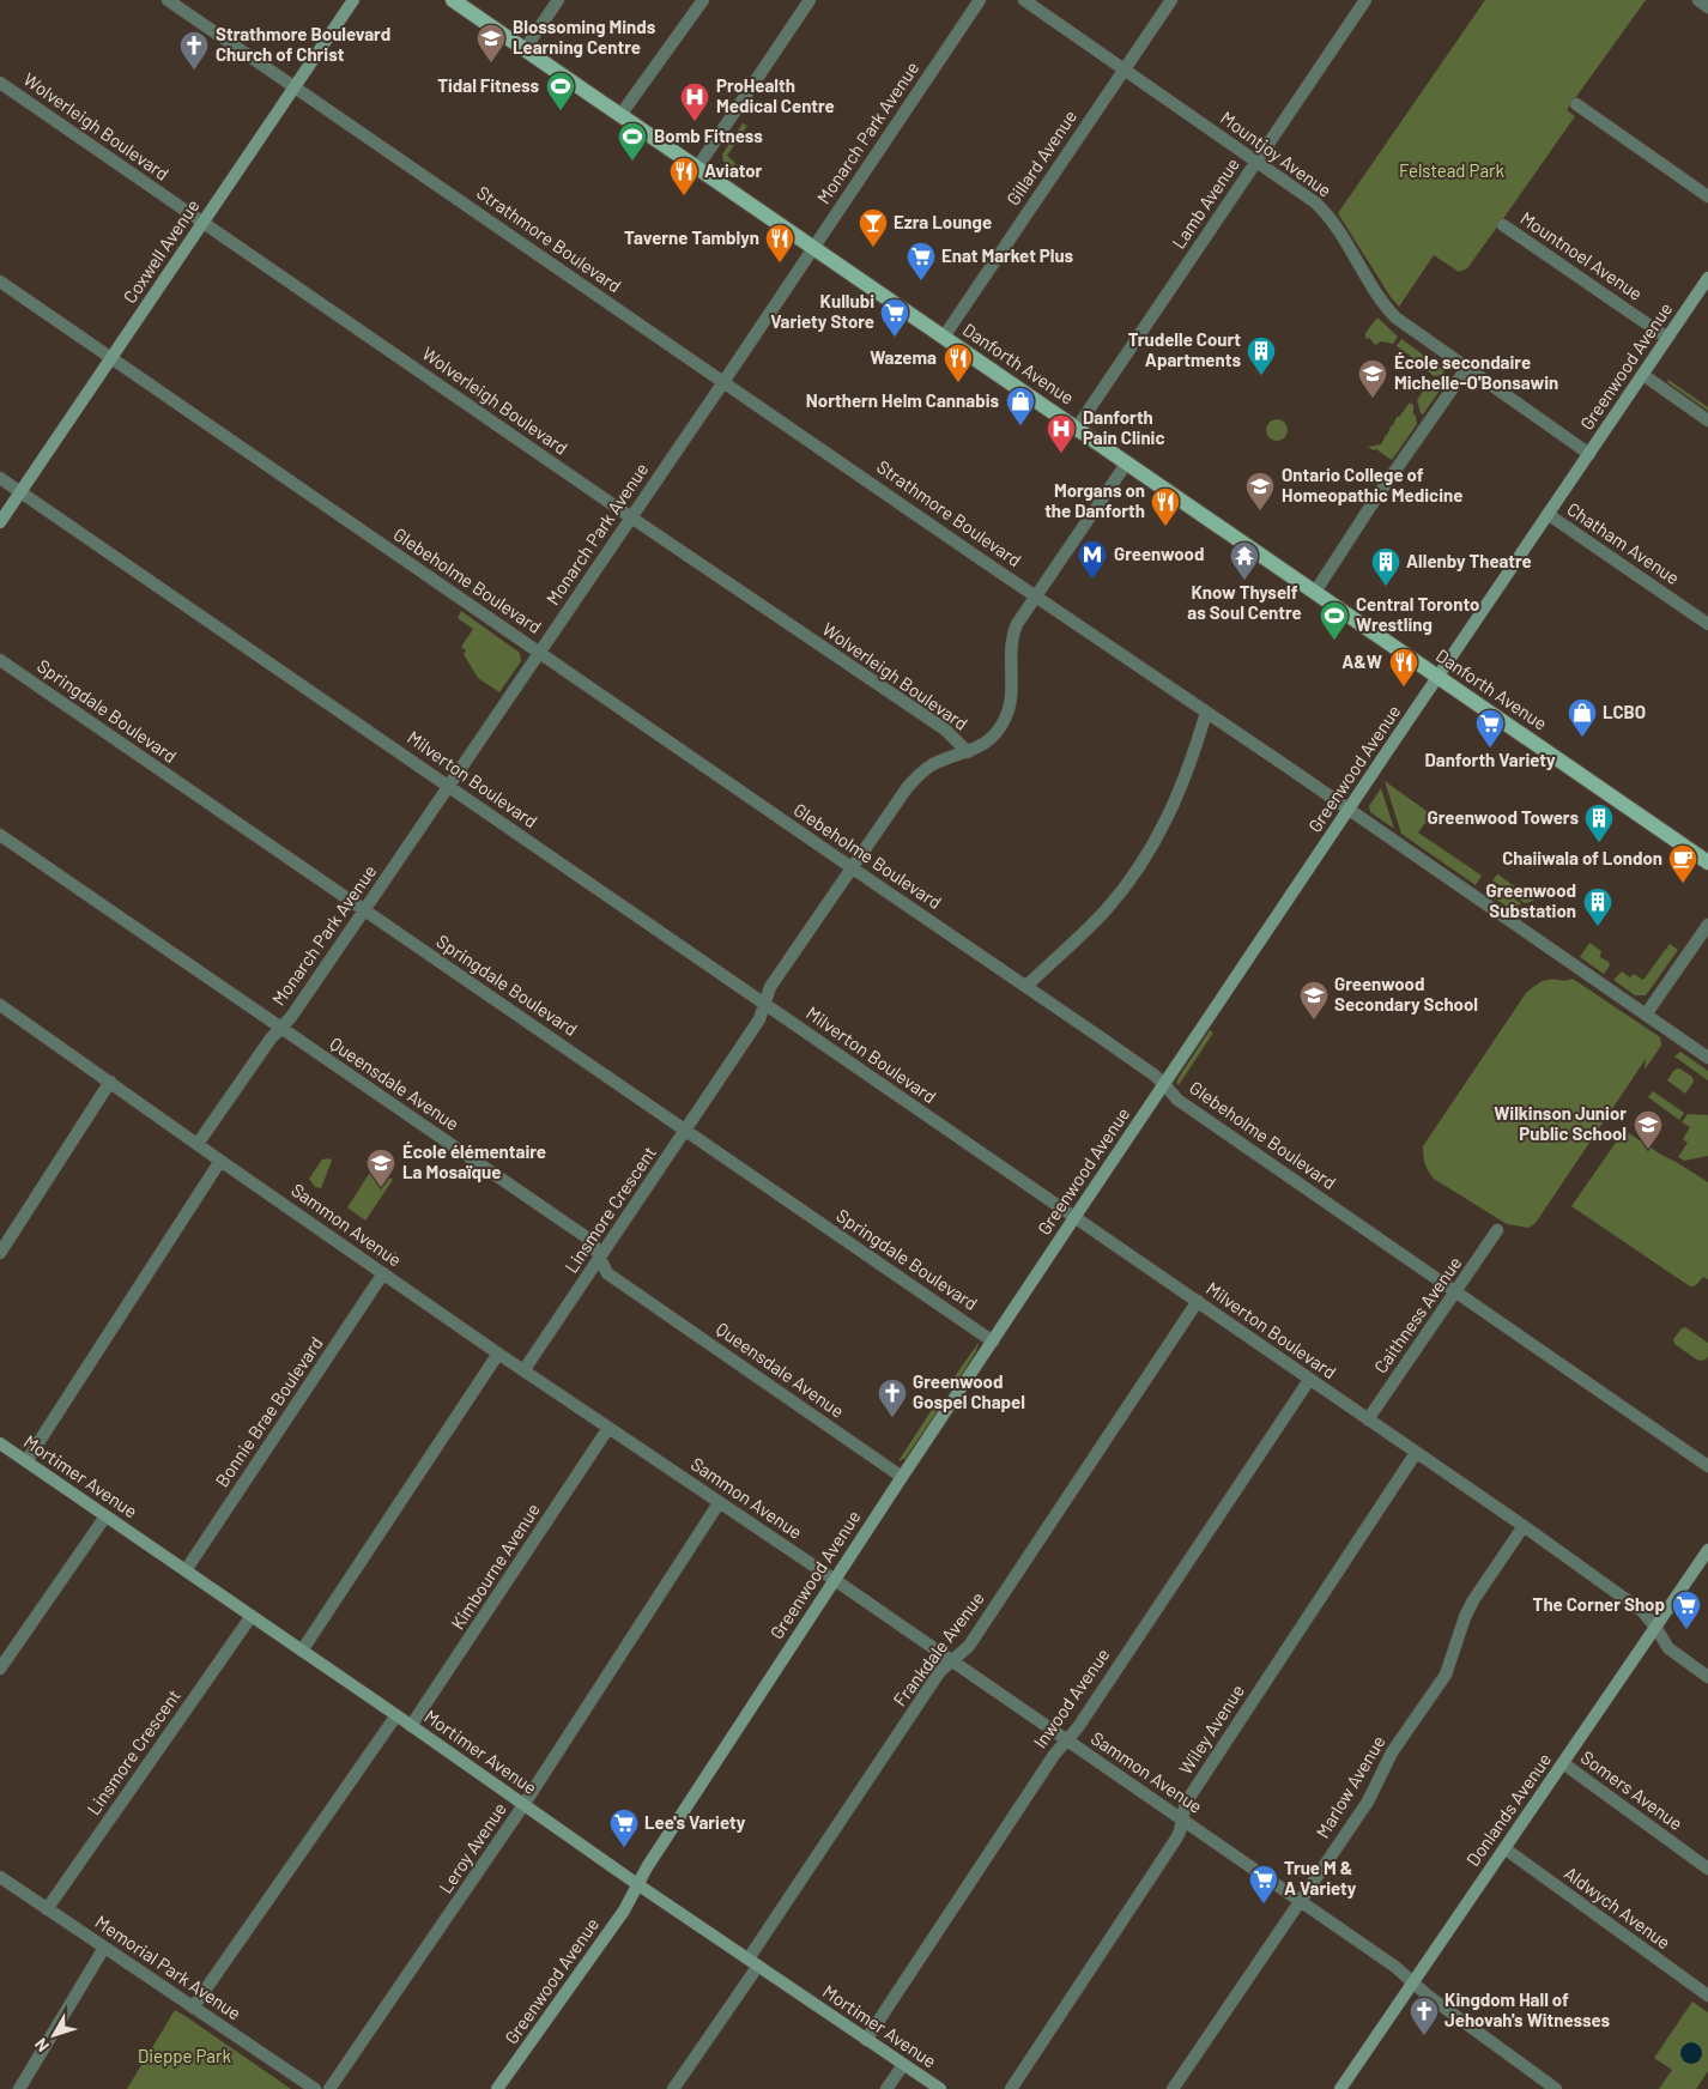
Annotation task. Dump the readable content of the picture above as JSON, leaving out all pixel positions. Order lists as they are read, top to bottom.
{
  "streets": {
    "main road": ["Danforth Avenue"],
    "street": [
      "Wolverleigh Boulevard",
      "Monarch Park Avenue",
      "Mountjoy Avenue",
      "Gillard Avenue",
      "Lamb Avenue",
      "Strathmore Boulevard",
      "Coxwell Avenue",
      "Mountnoel Avenue",
      "Greenwood Avenue",
      "Chatham Avenue",
      "Glebeholme Boulevard",
      "Springdale Boulevard",
      "Milverton Boulevard",
      "Queensdale Avenue",
      "Linsmore Crescent",
      "Sammon Avenue",
      "Caithness Avenue",
      "Bonnie Brae Boulevard",
      "Mortimer Avenue",
      "Kimbourne Avenue",
      "Frankdale Avenue",
      "Inwood Avenue",
      "Wiley Avenue",
      "Marlow Avenue",
      "Somers Avenue",
      "Donlands Avenue",
      "Leroy Avenue",
      "Aldwych Avenue",
      "Memorial Park Avenue"
    ]
  },
  "crossings": [
    ["Wolverleigh Boulevard", "Monarch Park Avenue"],
    ["Wolverleigh Boulevard", "Coxwell Avenue"],
    ["Wolverleigh Boulevard", "Linsmore Crescent"],
    ["Monarch Park Avenue", "Strathmore Boulevard"],
    ["Monarch Park Avenue", "Danforth Avenue"],
    ["Monarch Park Avenue", "Glebeholme Boulevard"],
    ["Monarch Park Avenue", "Springdale Boulevard"],
    ["Monarch Park Avenue", "Milverton Boulevard"],
    ["Monarch Park Avenue", "Queensdale Avenue"],
    ["Monarch Park Avenue", "Sammon Avenue"],
    ["Mountjoy Avenue", "Gillard Avenue"],
    ["Mountjoy Avenue", "Lamb Avenue"],
    ["Mountjoy Avenue", "Greenwood Avenue"],
    ["Gillard Avenue", "Danforth Avenue"],
    ["Lamb Avenue", "Danforth Avenue"],
    ["Strathmore Boulevard", "Coxwell Avenue"],
    ["Strathmore Boulevard", "Greenwood Avenue"],
    ["Strathmore Boulevard", "Linsmore Crescent"],
    ["Coxwell Avenue", "Glebeholme Boulevard"],
    ["Coxwell Avenue", "Milverton Boulevard"],
    ["Mountnoel Avenue", "Greenwood Avenue"],
    ["Danforth Avenue", "Greenwood Avenue"],
    ["Danforth Avenue", "Linsmore Crescent"],
    ["Greenwood Avenue", "Chatham Avenue"],
    ["Greenwood Avenue", "Glebeholme Boulevard"],
    ["Greenwood Avenue", "Springdale Boulevard"],
    ["Greenwood Avenue", "Milverton Boulevard"],
    ["Greenwood Avenue", "Queensdale Avenue"],
    ["Greenwood Avenue", "Sammon Avenue"],
    ["Greenwood Avenue", "Mortimer Avenue"],
    ["Glebeholme Boulevard", "Linsmore Crescent"],
    ["Glebeholme Boulevard", "Caithness Avenue"],
    ["Springdale Boulevard", "Linsmore Crescent"],
    ["Milverton Boulevard", "Linsmore Crescent"],
    ["Milverton Boulevard", "Caithness Avenue"],
    ["Milverton Boulevard", "Frankdale Avenue"],
    ["Milverton Boulevard", "Inwood Avenue"],
    ["Milverton Boulevard", "Wiley Avenue"],
    ["Milverton Boulevard", "Marlow Avenue"],
    ["Milverton Boulevard", "Donlands Avenue"],
    ["Queensdale Avenue", "Linsmore Crescent"],
    ["Linsmore Crescent", "Sammon Avenue"],
    ["Linsmore Crescent", "Mortimer Avenue"],
    ["Linsmore Crescent", "Memorial Park Avenue"],
    ["Sammon Avenue", "Bonnie Brae Boulevard"],
    ["Sammon Avenue", "Kimbourne Avenue"],
    ["Sammon Avenue", "Frankdale Avenue"],
    ["Sammon Avenue", "Inwood Avenue"],
    ["Sammon Avenue", "Wiley Avenue"],
    ["Sammon Avenue", "Marlow Avenue"],
    ["Sammon Avenue", "Donlands Avenue"],
    ["Sammon Avenue", "Leroy Avenue"],
    ["Bonnie Brae Boulevard", "Mortimer Avenue"],
    ["Mortimer Avenue", "Kimbourne Avenue"],
    ["Mortimer Avenue", "Frankdale Avenue"],
    ["Mortimer Avenue", "Inwood Avenue"],
    ["Mortimer Avenue", "Leroy Avenue"],
    ["Somers Avenue", "Donlands Avenue"],
    ["Donlands Avenue", "Aldwych Avenue"]
  ],
  "parks": ["Felstead Park", "Dieppe Park"],
  "places": {
    "school or university": [
      "Blossoming Minds Learning Centre",
      "École secondaire Michelle-O'Bonsawin",
      "Ontario College of Homeopathic Medicine",
      "Greenwood Secondary School",
      "Wilkinson Junior Public School",
      "École élémentaire La Mosaïque"
    ],
    "church": ["Strathmore Boulevard Church of Christ", "Greenwood Gospel Chapel", "Kingdom Hall of Jehovah's Witnesses"],
    "sports": ["Tidal Fitness", "Bomb Fitness", "Central Toronto Wrestling"],
    "hospital": ["ProHealth Medical Centre", "Danforth Pain Clinic"],
    "restaurant": [
      "Aviator",
      "Taverne Tamblyn",
      "Wazema",
      "Morgans on the Danforth",
      "A&W"
    ],
    "bar": ["Ezra Lounge"],
    "supermarket": [
      "Enat Market Plus",
      "Kullubi Variety Store",
      "Danforth Variety",
      "The Corner Shop",
      "Lee's Variety",
      "True M & A Variety"
    ],
    "building": [
      "Trudelle Court Apartments",
      "Allenby Theatre",
      "Greenwood Towers",
      "Greenwood Substation"
    ],
    "shop": ["Northern Helm Cannabis", "LCBO"],
    "metro station": ["Greenwood"],
    "temple": ["Know Thyself as Soul Centre"],
    "cafe": ["Chaiiwala of London"]
  },
  "north": "bottom left"
}
